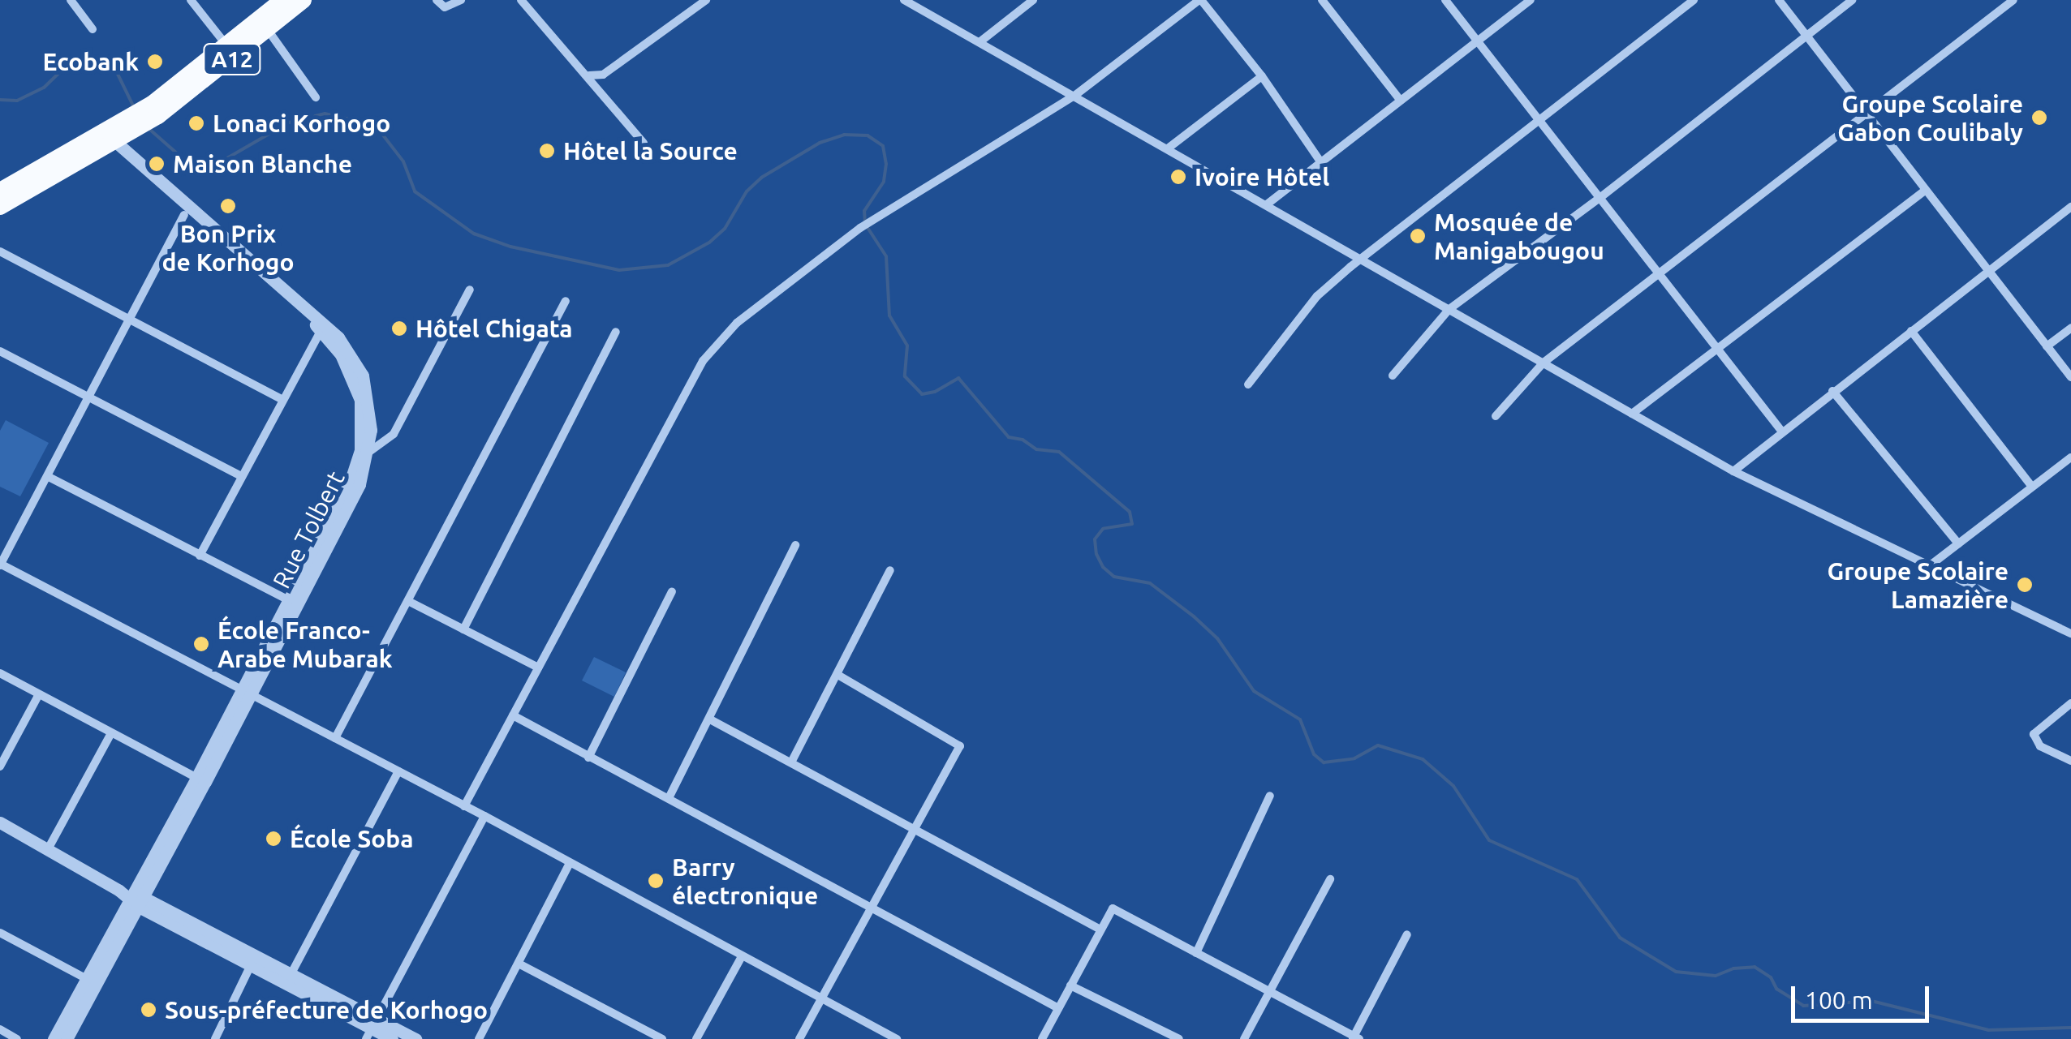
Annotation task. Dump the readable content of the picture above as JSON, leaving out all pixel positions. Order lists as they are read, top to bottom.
{
  "streets": {
    "main road": ["A12"],
    "street": ["Rue Tolbert"]
  },
  "crossings": [
    ["A12", "Rue Tolbert"]
  ],
  "places": [
    "Ecobank",
    "Groupe Scolaire Gabon Coulibaly",
    "Lonaci Korhogo",
    "Hôtel la Source",
    "Maison Blanche",
    "Ivoire Hôtel",
    "Bon Prix de Korhogo",
    "Mosquée de Manigabougou",
    "Hôtel Chigata",
    "Groupe Scolaire Lamazière",
    "École Franco- Arabe Mubarak",
    "École Soba",
    "Barry électronique",
    "Sous-préfecture de Korhogo"
  ],
  "scale_bar": "100 m"
}
